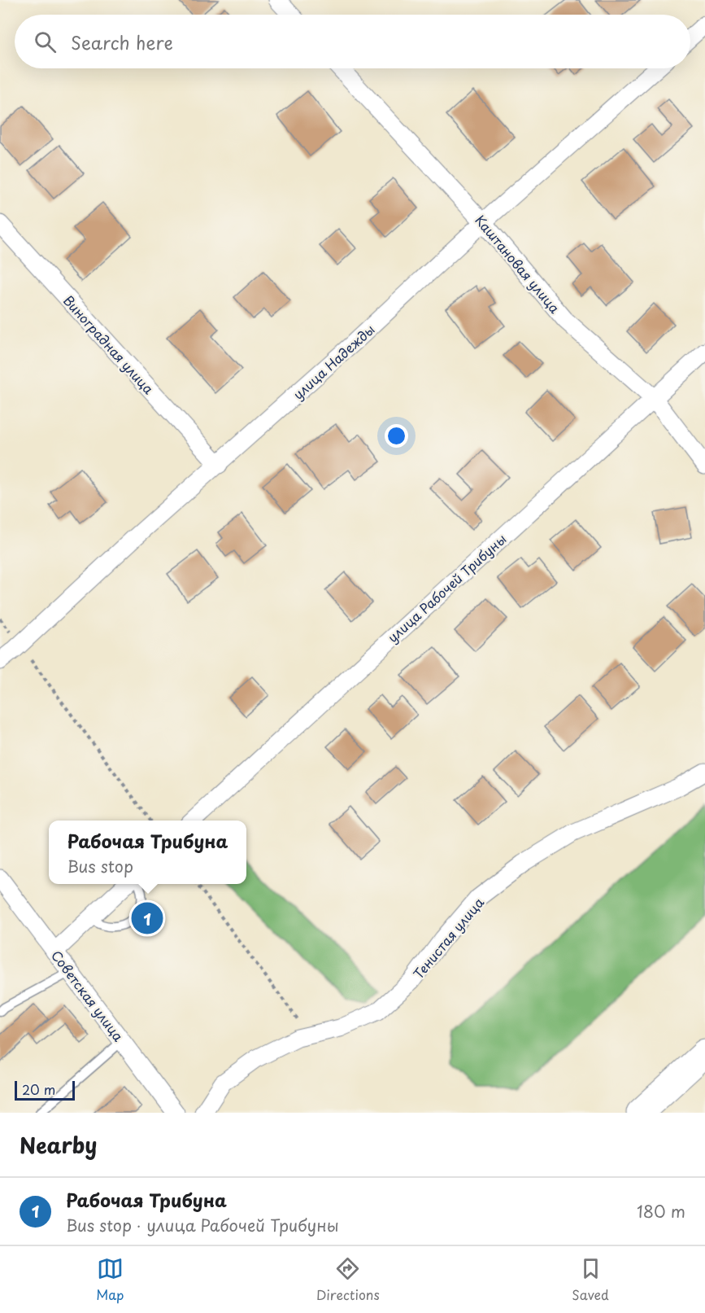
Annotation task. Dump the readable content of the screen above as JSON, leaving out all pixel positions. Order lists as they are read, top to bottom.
{
  "streets": {
    "street": [
      "Каштановая улица",
      "Виноградная улица",
      "улица Надежды",
      "улица Рабочей Трибуны",
      "Тенистая улица",
      "Советская улица"
    ]
  },
  "crossings": [
    ["Каштановая улица", "улица Надежды"],
    ["Каштановая улица", "улица Рабочей Трибуны"],
    ["Виноградная улица", "улица Надежды"]
  ],
  "scale_bar": "20 m",
  "page": {
    "search": "Search here",
    "popup": ["Рабочая Трибуна", "Bus stop"],
    "pins": "1",
    "scale": "20 m",
    "heading": "Nearby",
    "list": [
      {
        "mark": "1",
        "name": "Рабочая Трибуна",
        "note": "Bus stop · улица Рабочей Трибуны",
        "value": "180 m"
      }
    ],
    "nav": ["Map", "Directions", "Saved"]
  }
}
